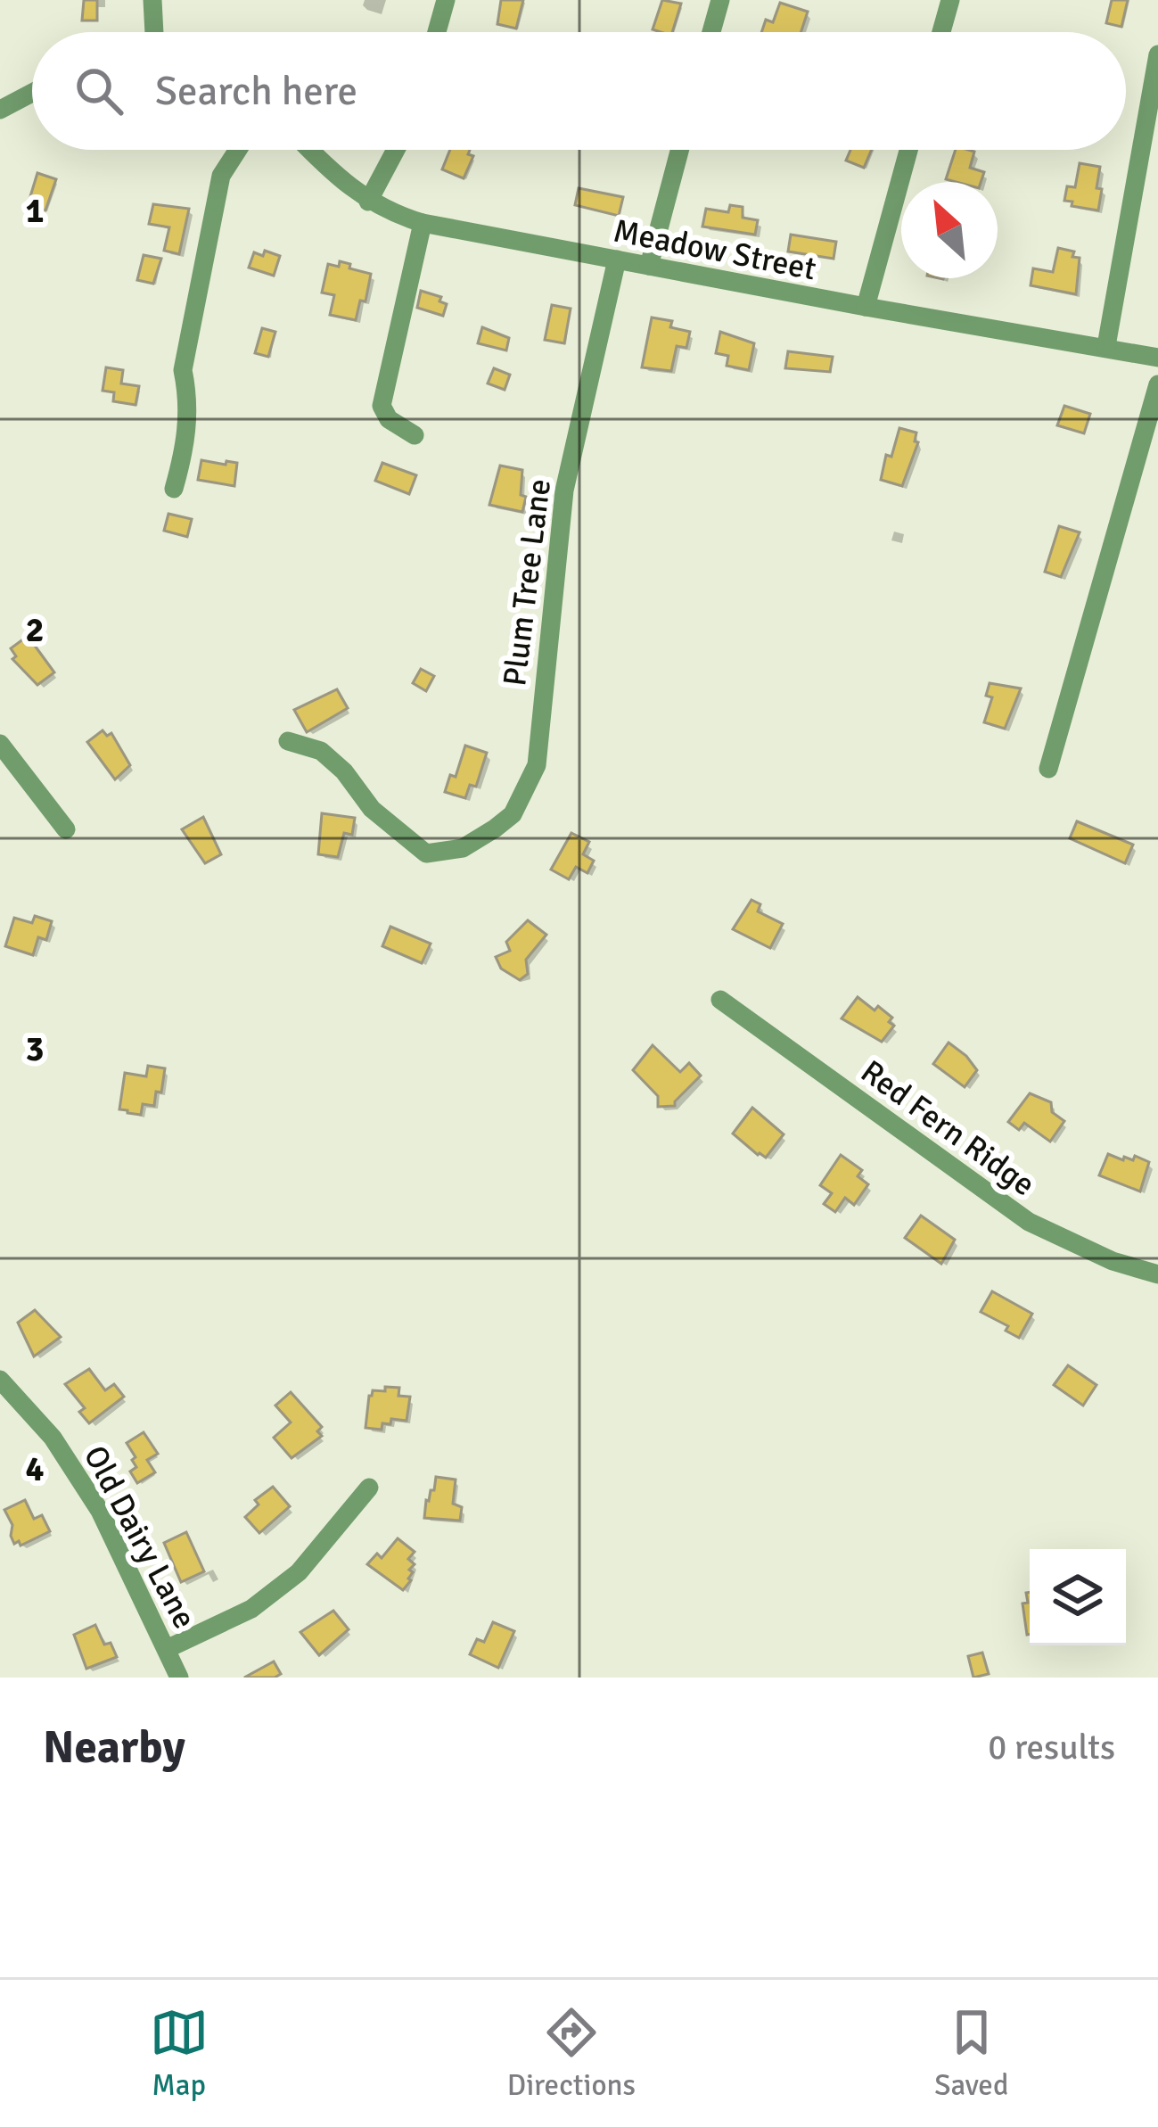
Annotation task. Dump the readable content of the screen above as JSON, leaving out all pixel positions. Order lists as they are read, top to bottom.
{
  "streets": {
    "street": [
      "Meadow Street",
      "Plum Tree Lane",
      "Red Fern Ridge",
      "Old Dairy Lane"
    ]
  },
  "crossings": [
    ["Meadow Street", "Plum Tree Lane"]
  ],
  "north": "top left",
  "page": {
    "search": "Search here",
    "heading": ["Nearby", "0 results"],
    "nav": ["Map", "Directions", "Saved"]
  },
  "grid": {
    "rows": [
      "1",
      "2",
      "3",
      "4"
    ]
  }
}
